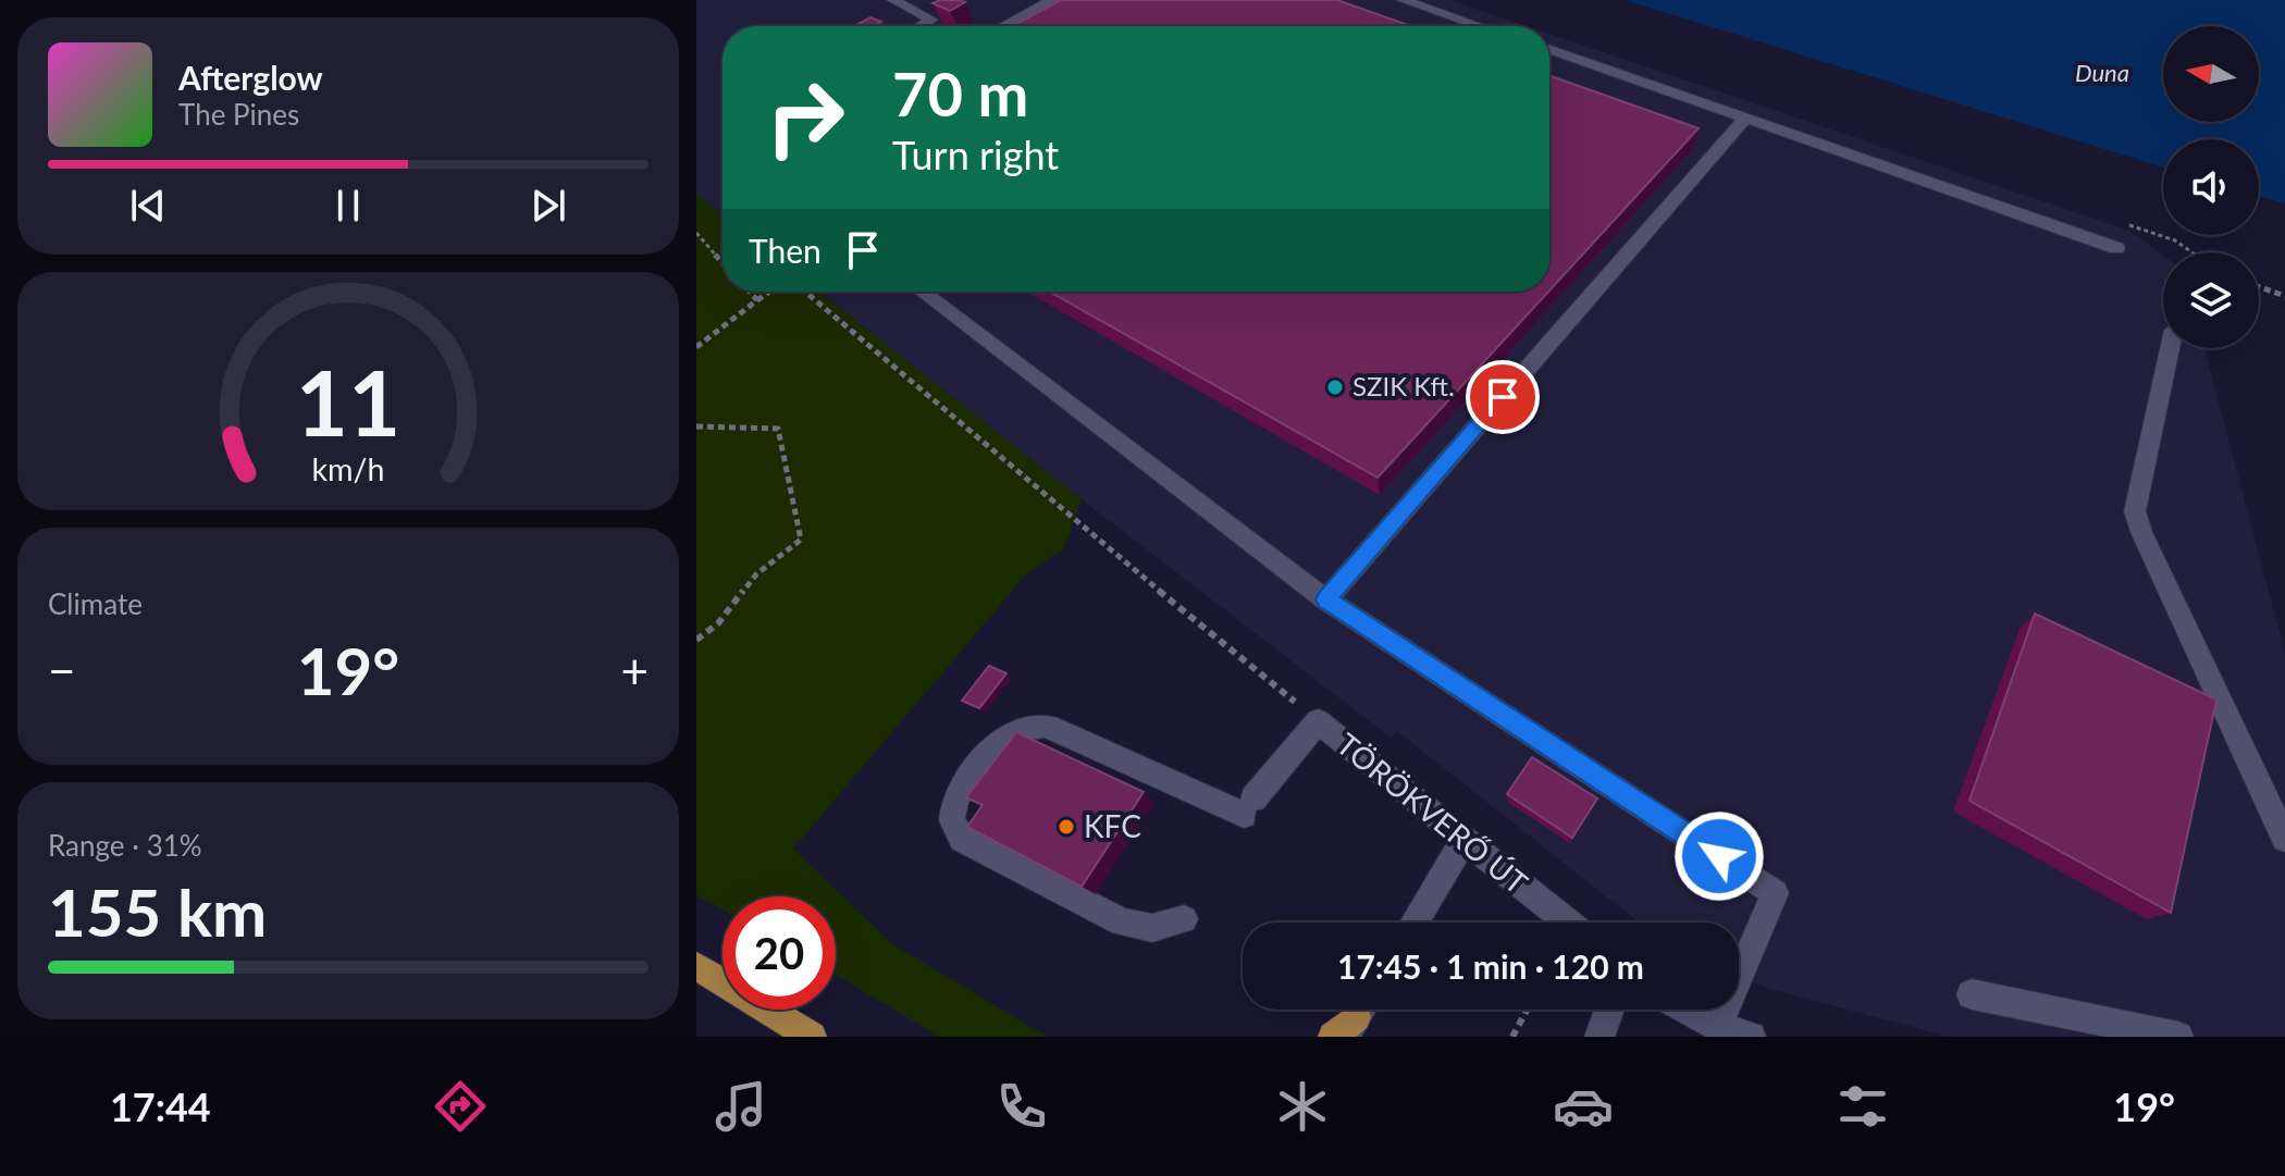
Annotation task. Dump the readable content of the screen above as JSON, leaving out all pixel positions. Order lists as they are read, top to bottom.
{
  "streets": {
    "street": ["TÖRÖKVERŐ ÚT"]
  },
  "water": ["Duna"],
  "places": ["SZIK Kft.", "KFC"],
  "north": "left",
  "page": {
    "turn": ["70 m", "Turn right"],
    "song": ["Afterglow", "The Pines"],
    "then": "Then",
    "tile": [
      "Climate",
      ["Range · 31%", "155 km"]
    ],
    "heat": ["−", "19°", "+"],
    "limit": "20",
    "trip": "17:45 · 1 min · 120 m",
    "tabs": ["17:44", "19°"],
    "gauge": ["11", "km/h"]
  }
}
